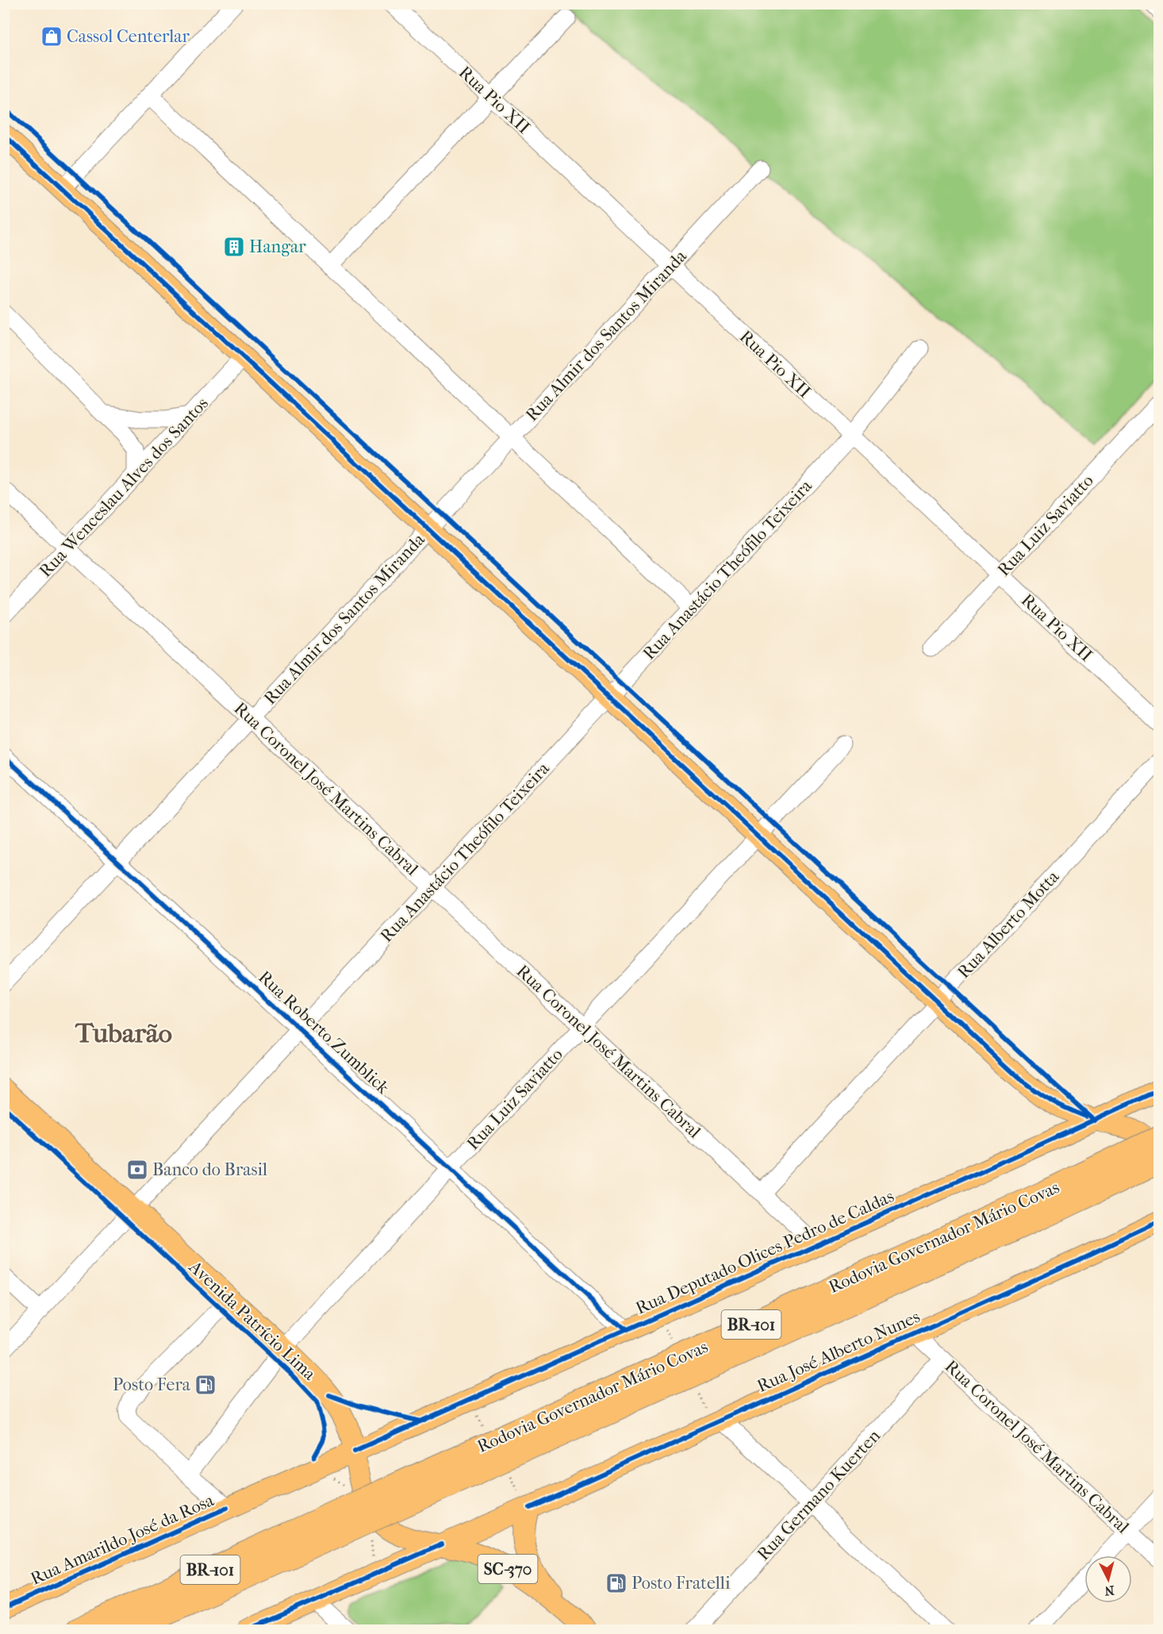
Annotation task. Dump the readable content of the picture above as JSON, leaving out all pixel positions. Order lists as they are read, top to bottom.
{
  "streets": {
    "highway": ["Rodovia Governador Mário Covas", "BR-101"],
    "main road": [
      "Rua Deputado Olices Pedro de Caldas",
      "Avenida Patrício Lima",
      "Rua José Alberto Nunes",
      "Rua Amarildo José da Rosa",
      "SC-370"
    ],
    "street": [
      "Rua Pio XII",
      "Rua Almir dos Santos Miranda",
      "Rua Wenceslau Alves dos Santos",
      "Rua Luiz Saviatto",
      "Rua Anastácio Theófilo Teixeira",
      "Rua Coronel José Martins Cabral",
      "Rua Alberto Motta",
      "Rua Roberto Zumblick",
      "Rua Germano Kuerten"
    ]
  },
  "crossings": [
    ["Rua Pio XII", "Rua Almir dos Santos Miranda"],
    ["Rua Pio XII", "Rua Luiz Saviatto"],
    ["Rua Pio XII", "Rua Anastácio Theófilo Teixeira"],
    ["Rua Almir dos Santos Miranda", "Rua Coronel José Martins Cabral"],
    ["Rua Almir dos Santos Miranda", "Rua Roberto Zumblick"],
    ["Rua Wenceslau Alves dos Santos", "Rua Coronel José Martins Cabral"],
    ["Rua Luiz Saviatto", "Rua Coronel José Martins Cabral"],
    ["Rua Luiz Saviatto", "Rua Roberto Zumblick"],
    ["Rua Luiz Saviatto", "Avenida Patrício Lima"],
    ["Rua Anastácio Theófilo Teixeira", "Rua Coronel José Martins Cabral"],
    ["Rua Anastácio Theófilo Teixeira", "Rua Roberto Zumblick"],
    ["Rua Anastácio Theófilo Teixeira", "Avenida Patrício Lima"],
    ["Rua Coronel José Martins Cabral", "Rua Alberto Motta"],
    ["Rua Coronel José Martins Cabral", "Rua Deputado Olices Pedro de Caldas"],
    ["Rua Coronel José Martins Cabral", "Rua José Alberto Nunes"],
    ["Rua Coronel José Martins Cabral", "Rua Germano Kuerten"],
    ["Rua Roberto Zumblick", "Rua Deputado Olices Pedro de Caldas"],
    ["Rua Deputado Olices Pedro de Caldas", "Avenida Patrício Lima"],
    ["Rua Deputado Olices Pedro de Caldas", "Rua Amarildo José da Rosa"],
    ["Avenida Patrício Lima", "Rua José Alberto Nunes"],
    ["Avenida Patrício Lima", "Rua Amarildo José da Rosa"]
  ],
  "districts": ["Tubarão"],
  "places": {
    "shop": ["Cassol Centerlar"],
    "building": ["Hangar"],
    "bank": ["Banco do Brasil"],
    "fuel station": ["Posto Fera", "Posto Fratelli"]
  },
  "north": "bottom"
}
